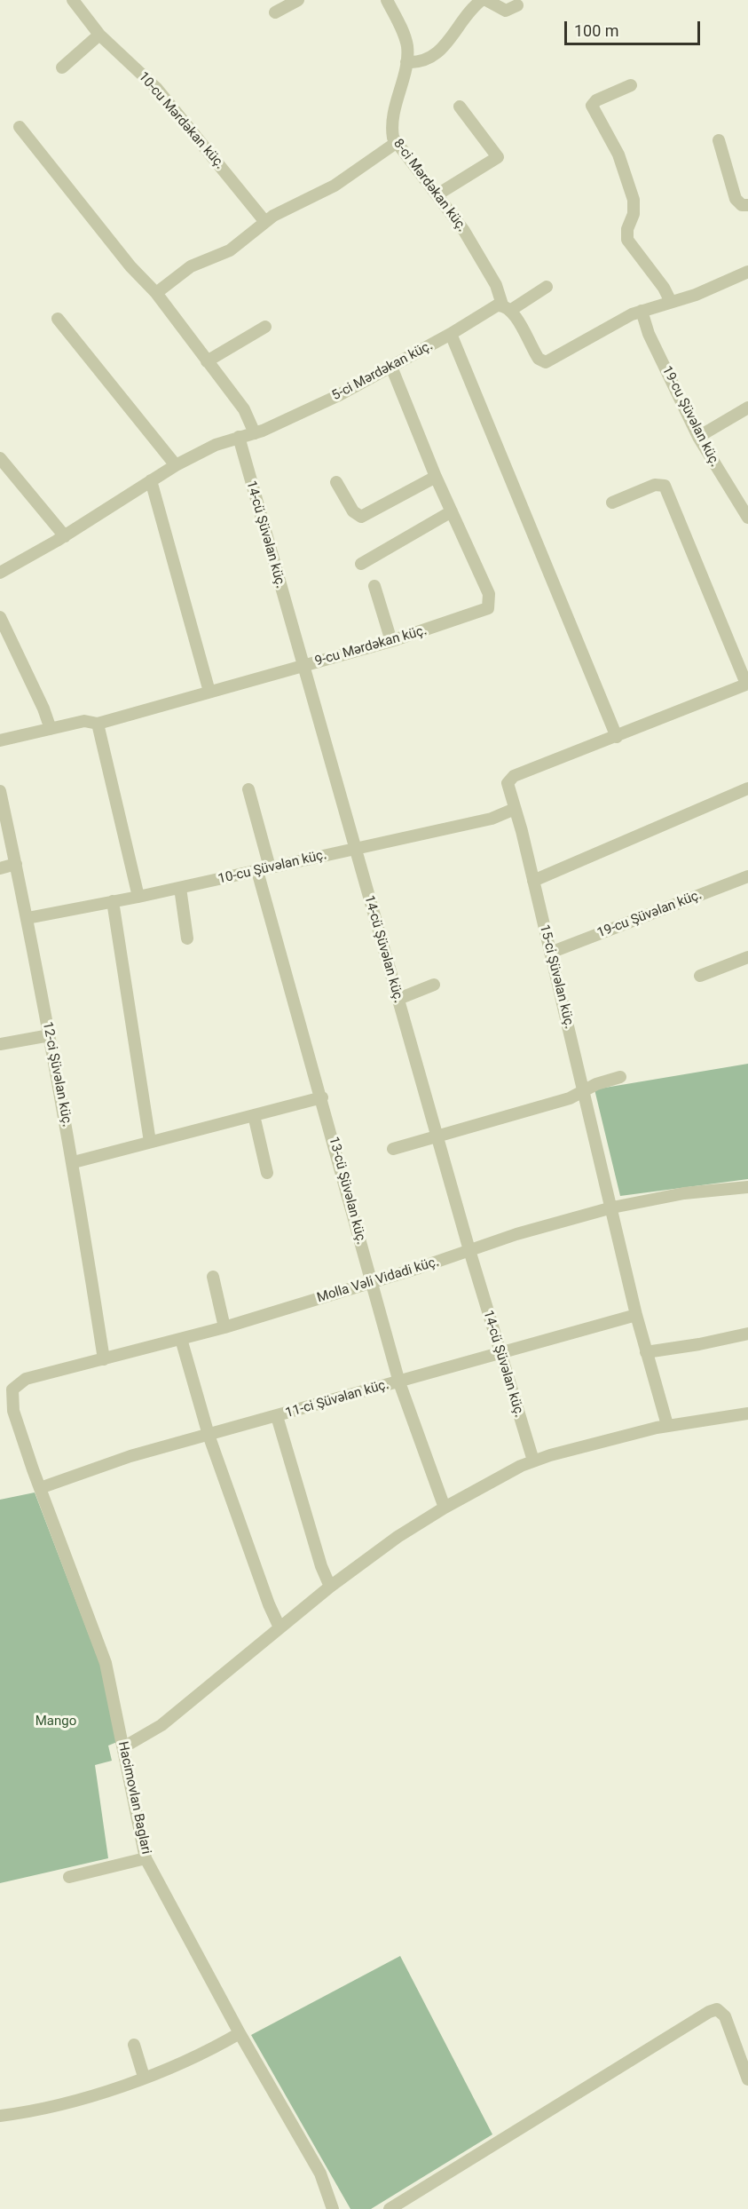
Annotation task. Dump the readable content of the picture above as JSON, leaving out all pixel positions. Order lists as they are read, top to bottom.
{
  "streets": {
    "street": [
      "10-cu Mərdəkan küç.",
      "8-ci Mərdəkan küç.",
      "5-ci Mərdəkan küç.",
      "19-cu Şüvəlan küç.",
      "14-cü Şüvəlan küç.",
      "9-cu Mərdəkan küç.",
      "10-cu Şüvəlan küç.",
      "15-ci Şüvəlan küç.",
      "12-ci Şüvəlan küç.",
      "13-cü Şüvəlan küç.",
      "Molla Vəli Vidadi küç.",
      "11-ci Şüvəlan küç.",
      "Hacimovlan Baglari"
    ]
  },
  "crossings": [
    ["8-ci Mərdəkan küç.", "5-ci Mərdəkan küç."],
    ["5-ci Mərdəkan küç.", "14-cü Şüvəlan küç."],
    ["5-ci Mərdəkan küç.", "9-cu Mərdəkan küç."],
    ["19-cu Şüvəlan küç.", "15-ci Şüvəlan küç."],
    ["14-cü Şüvəlan küç.", "9-cu Mərdəkan küç."],
    ["14-cü Şüvəlan küç.", "10-cu Şüvəlan küç."],
    ["14-cü Şüvəlan küç.", "Molla Vəli Vidadi küç."],
    ["14-cü Şüvəlan küç.", "11-ci Şüvəlan küç."],
    ["10-cu Şüvəlan küç.", "15-ci Şüvəlan küç."],
    ["10-cu Şüvəlan küç.", "12-ci Şüvəlan küç."],
    ["10-cu Şüvəlan küç.", "13-cü Şüvəlan küç."],
    ["15-ci Şüvəlan küç.", "Molla Vəli Vidadi küç."],
    ["15-ci Şüvəlan küç.", "11-ci Şüvəlan küç."],
    ["12-ci Şüvəlan küç.", "Molla Vəli Vidadi küç."],
    ["13-cü Şüvəlan küç.", "Molla Vəli Vidadi küç."],
    ["13-cü Şüvəlan küç.", "11-ci Şüvəlan küç."],
    ["Molla Vəli Vidadi küç.", "Hacimovlan Baglari"],
    ["11-ci Şüvəlan küç.", "Hacimovlan Baglari"]
  ],
  "parks": ["Mango"],
  "scale_bar": "100 m"
}
